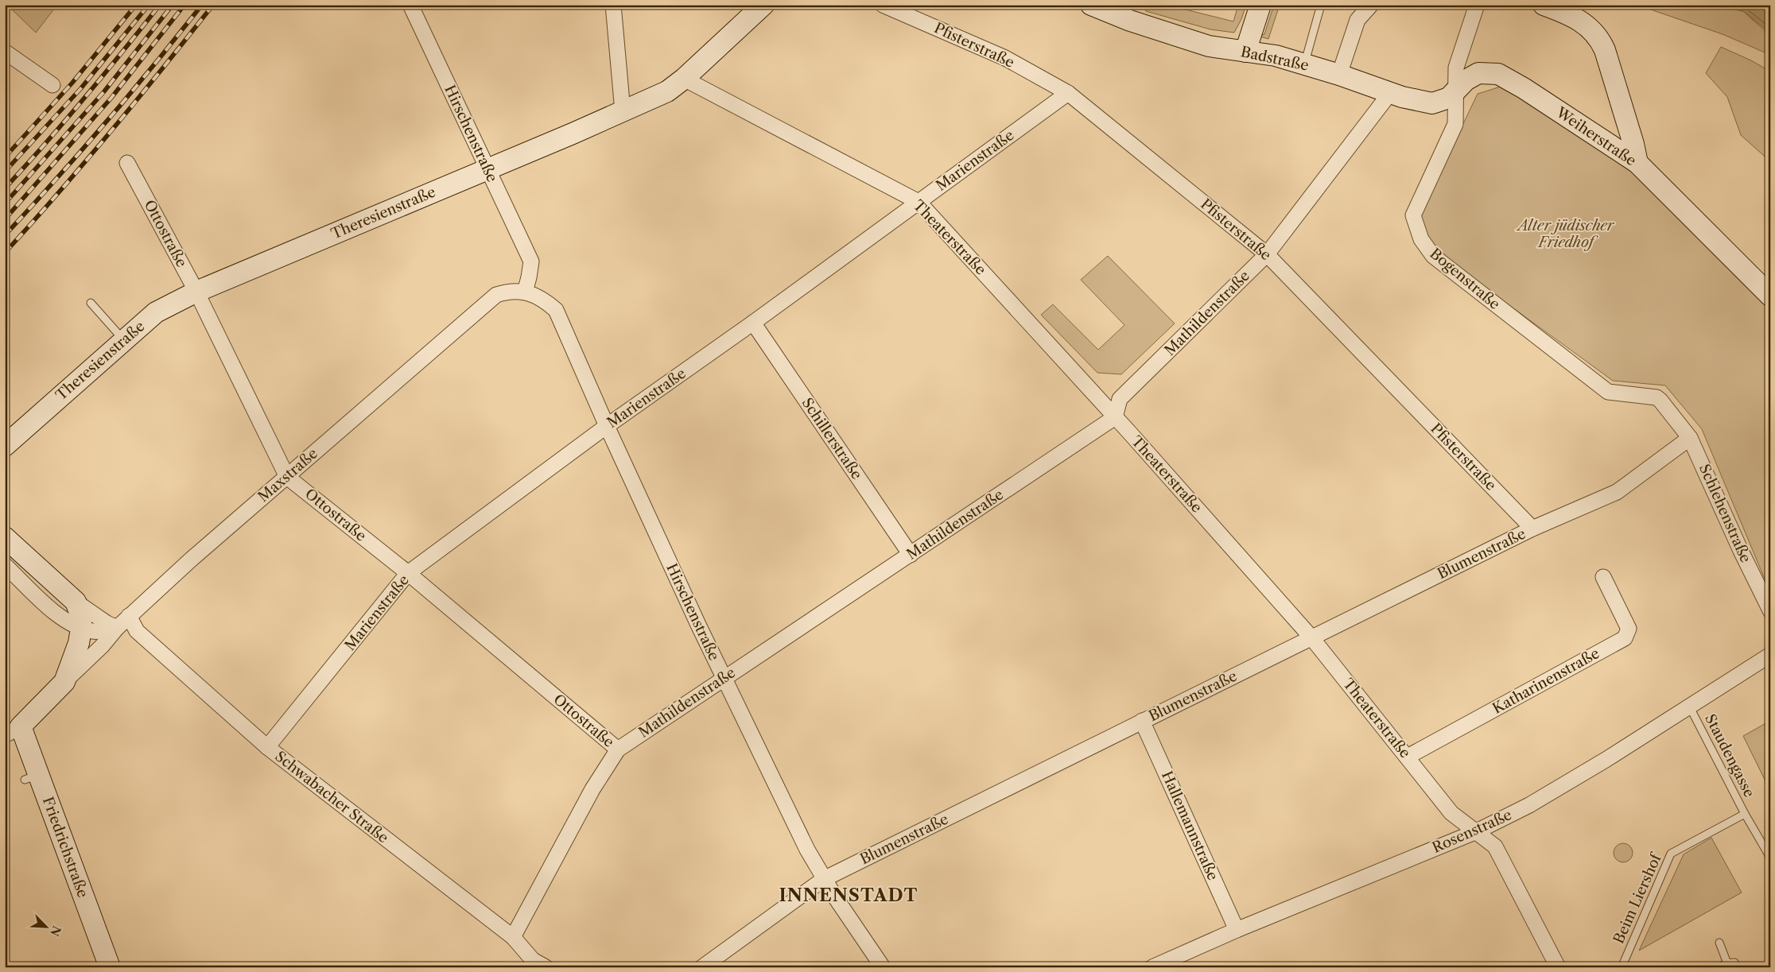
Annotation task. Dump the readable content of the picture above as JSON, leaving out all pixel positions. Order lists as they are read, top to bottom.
{
  "streets": {
    "street": [
      "Pfisterstraße",
      "Badstraße",
      "Hirschenstraße",
      "Weiherstraße",
      "Marienstraße",
      "Theresienstraße",
      "Ottostraße",
      "Theaterstraße",
      "Bogenstraße",
      "Mathildenstraße",
      "Schillerstraße",
      "Maxstraße",
      "Schlehenstraße",
      "Blumenstraße",
      "Katharinenstraße",
      "Schwabacher Straße",
      "Hallemannstraße",
      "Rosenstraße",
      "Friedrichstraße"
    ],
    "lane": ["Staudengasse", "Beim Liershof"]
  },
  "crossings": [
    ["Pfisterstraße", "Marienstraße"],
    ["Pfisterstraße", "Mathildenstraße"],
    ["Pfisterstraße", "Blumenstraße"],
    ["Badstraße", "Weiherstraße"],
    ["Badstraße", "Bogenstraße"],
    ["Badstraße", "Mathildenstraße"],
    ["Hirschenstraße", "Marienstraße"],
    ["Hirschenstraße", "Theresienstraße"],
    ["Hirschenstraße", "Mathildenstraße"],
    ["Hirschenstraße", "Maxstraße"],
    ["Hirschenstraße", "Blumenstraße"],
    ["Weiherstraße", "Bogenstraße"],
    ["Marienstraße", "Ottostraße"],
    ["Marienstraße", "Theaterstraße"],
    ["Marienstraße", "Schillerstraße"],
    ["Marienstraße", "Schwabacher Straße"],
    ["Theresienstraße", "Ottostraße"],
    ["Theresienstraße", "Theaterstraße"],
    ["Ottostraße", "Mathildenstraße"],
    ["Ottostraße", "Maxstraße"],
    ["Theaterstraße", "Mathildenstraße"],
    ["Theaterstraße", "Blumenstraße"],
    ["Theaterstraße", "Katharinenstraße"],
    ["Theaterstraße", "Rosenstraße"],
    ["Bogenstraße", "Schlehenstraße"],
    ["Bogenstraße", "Blumenstraße"],
    ["Mathildenstraße", "Schillerstraße"],
    ["Mathildenstraße", "Schwabacher Straße"],
    ["Maxstraße", "Schwabacher Straße"],
    ["Maxstraße", "Friedrichstraße"],
    ["Schlehenstraße", "Blumenstraße"],
    ["Blumenstraße", "Hallemannstraße"],
    ["Staudengasse", "Rosenstraße"],
    ["Staudengasse", "Beim Liershof"],
    ["Hallemannstraße", "Rosenstraße"]
  ],
  "districts": ["INNENSTADT"],
  "parks": ["Alter jüdischer Friedhof"],
  "north": "bottom right"
}
